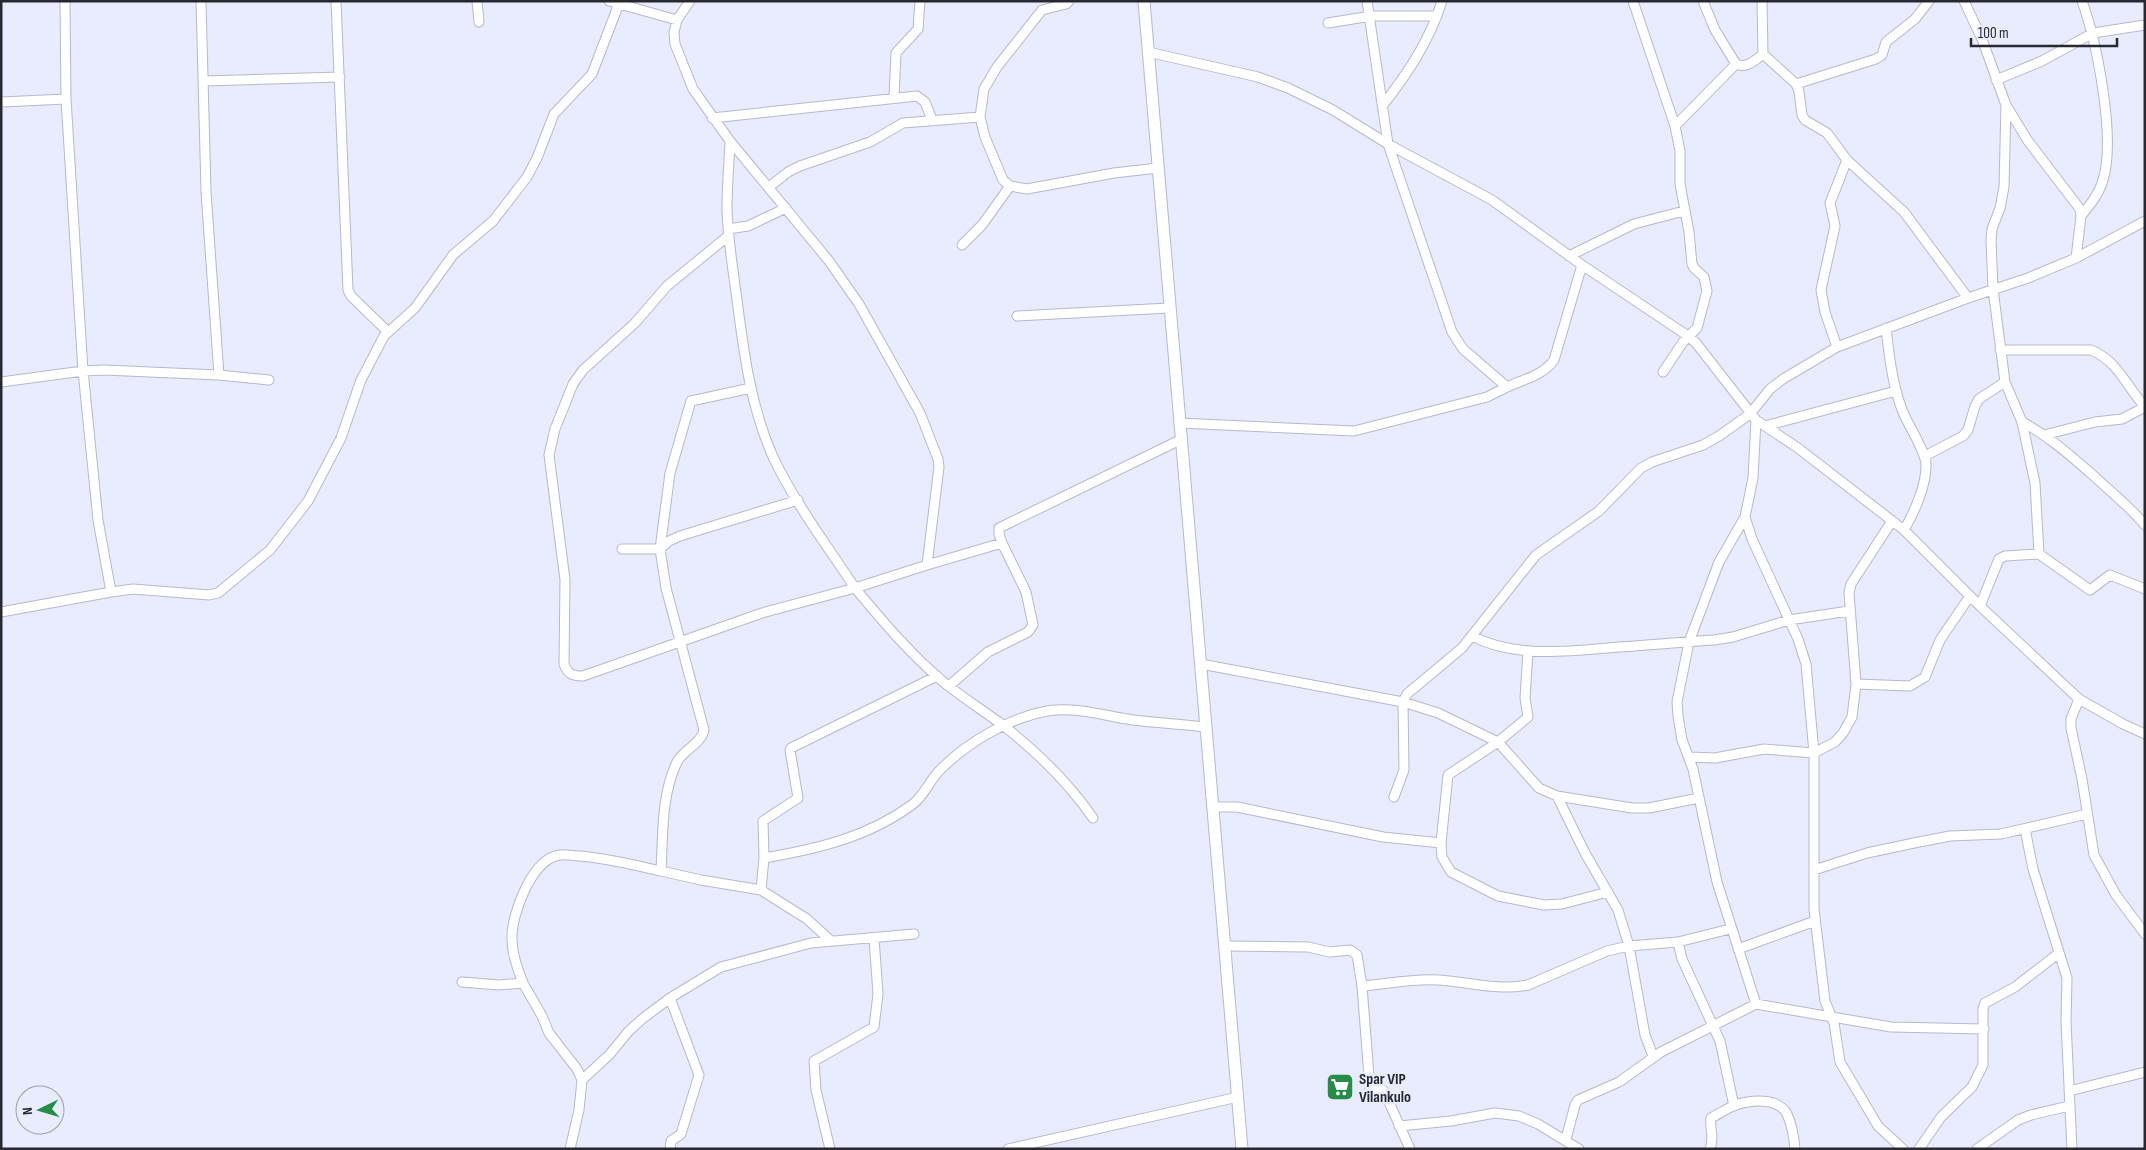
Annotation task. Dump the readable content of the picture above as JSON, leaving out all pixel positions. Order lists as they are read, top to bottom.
{
  "places": {
    "supermarket": ["Spar VIP Vilankulo"]
  },
  "scale_bar": "100 m",
  "north": "left"
}
